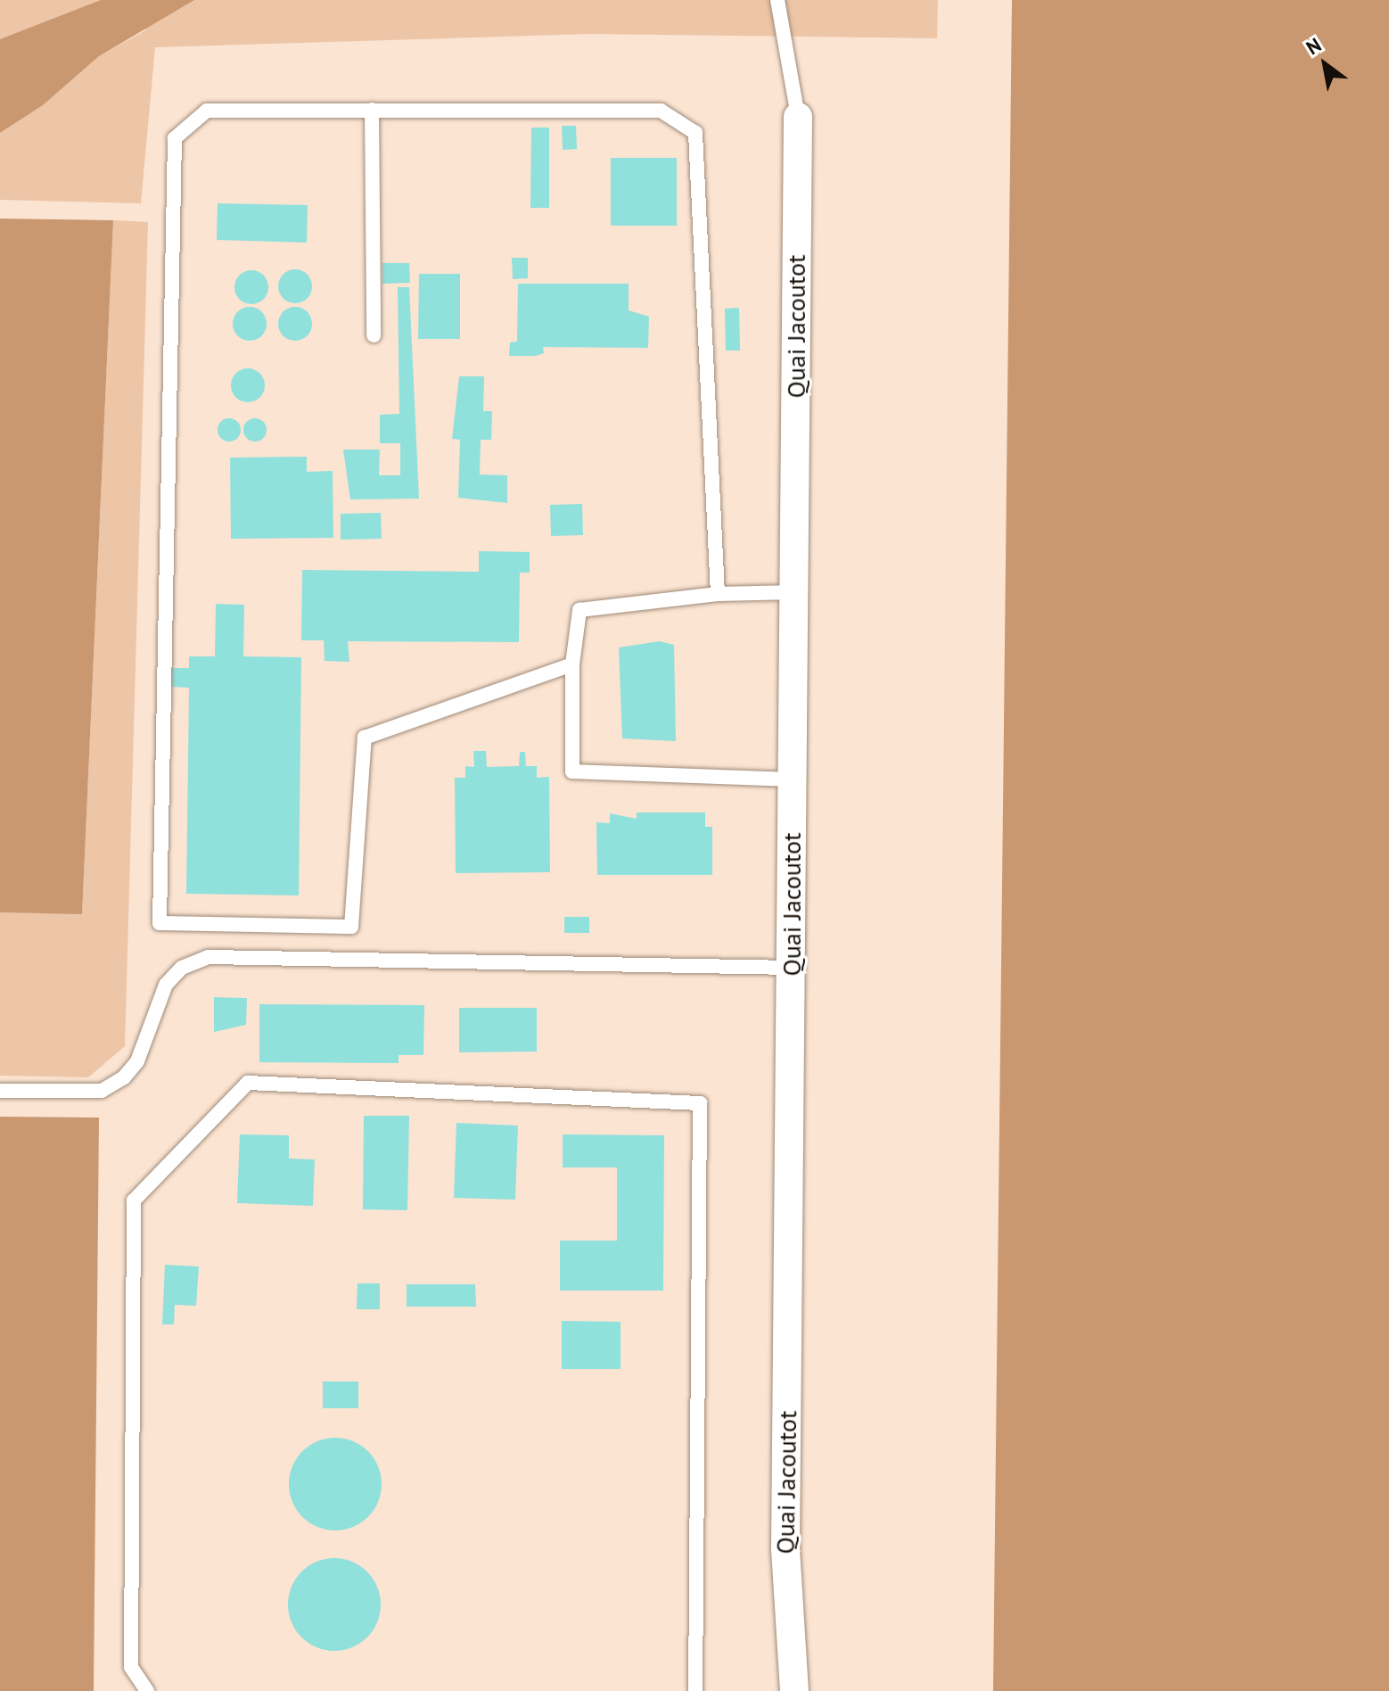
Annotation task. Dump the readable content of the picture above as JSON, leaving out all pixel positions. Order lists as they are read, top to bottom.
{
  "streets": {
    "street": ["Quai Jacoutot"]
  },
  "north": "top left"
}
